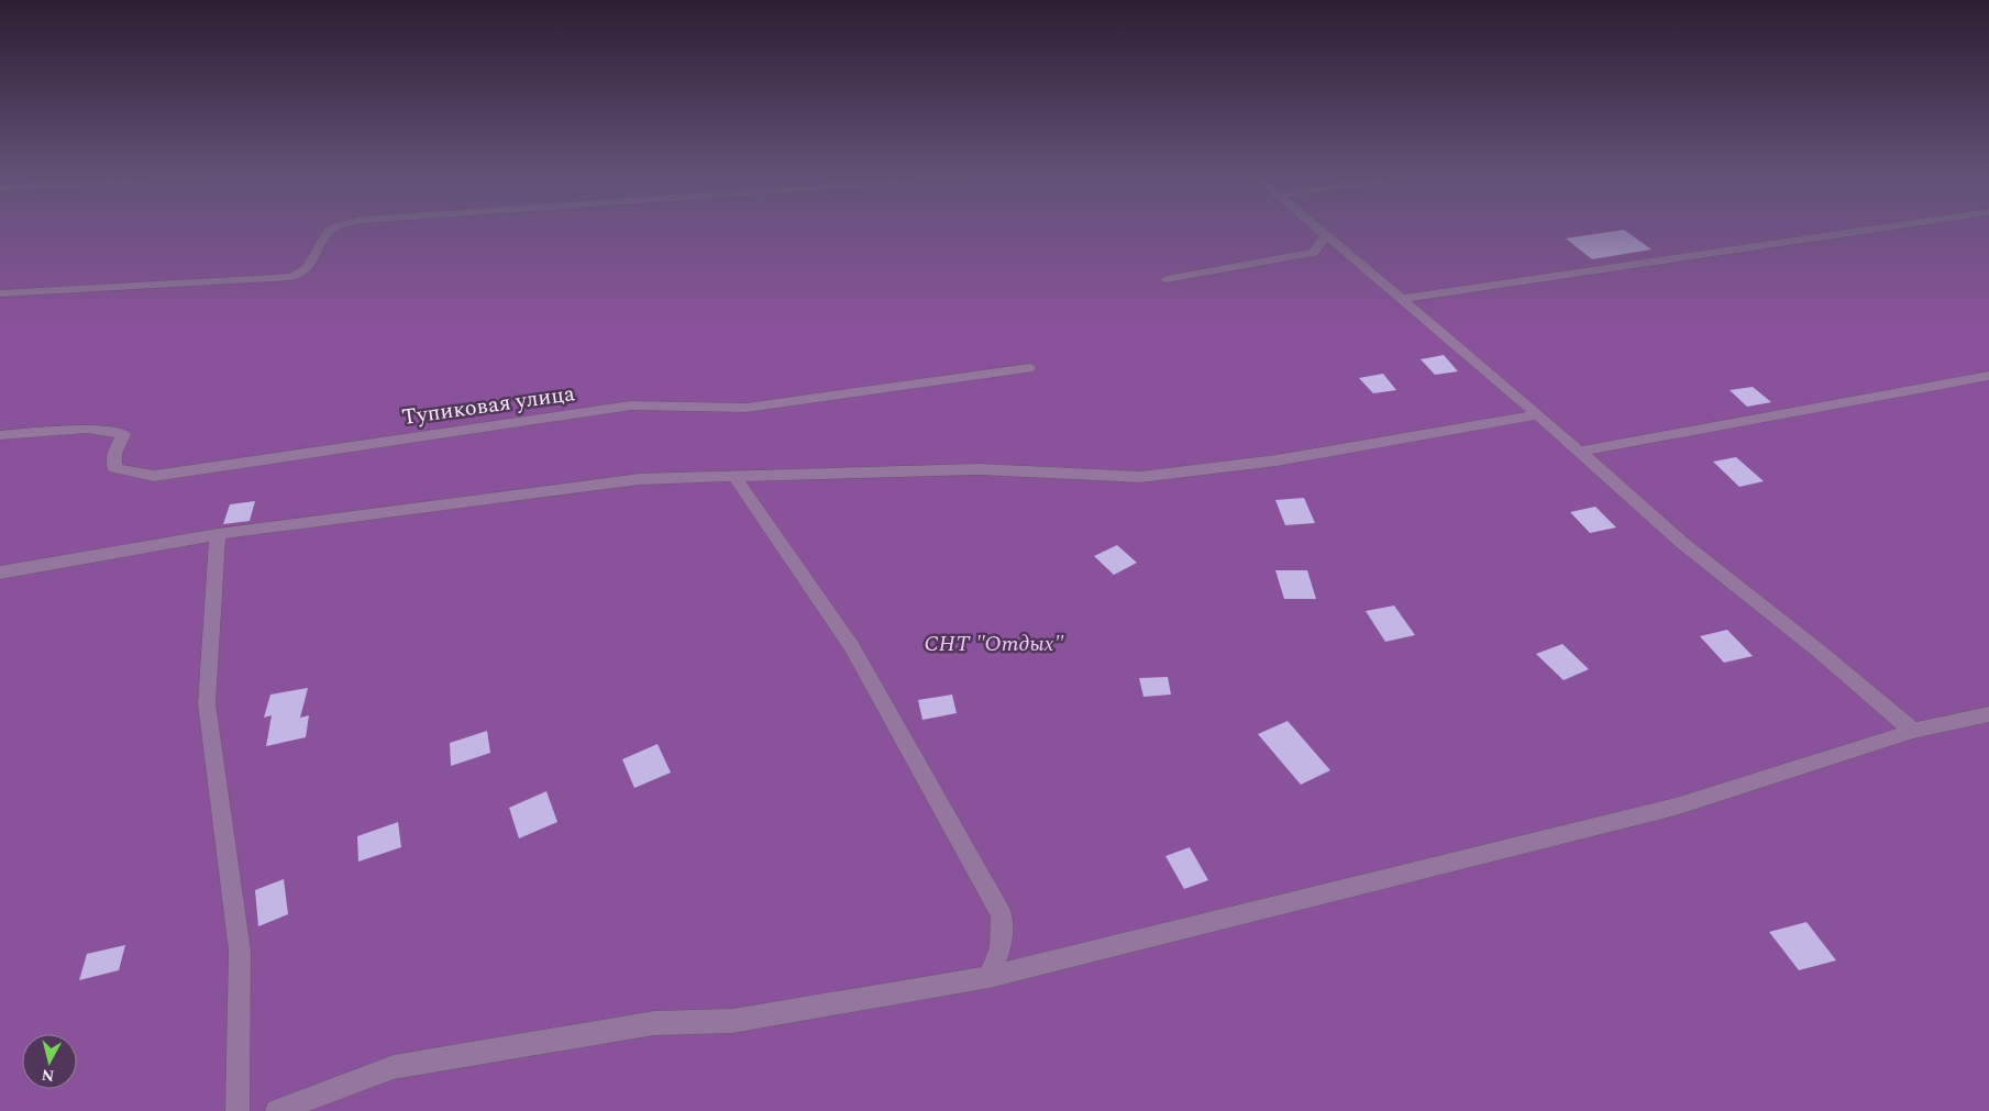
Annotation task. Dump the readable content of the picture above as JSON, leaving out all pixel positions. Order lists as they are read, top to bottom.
{
  "streets": {
    "lane": ["Тупиковая улица"]
  },
  "parks": ["СНТ \"Отдых\""],
  "north": "bottom"
}
